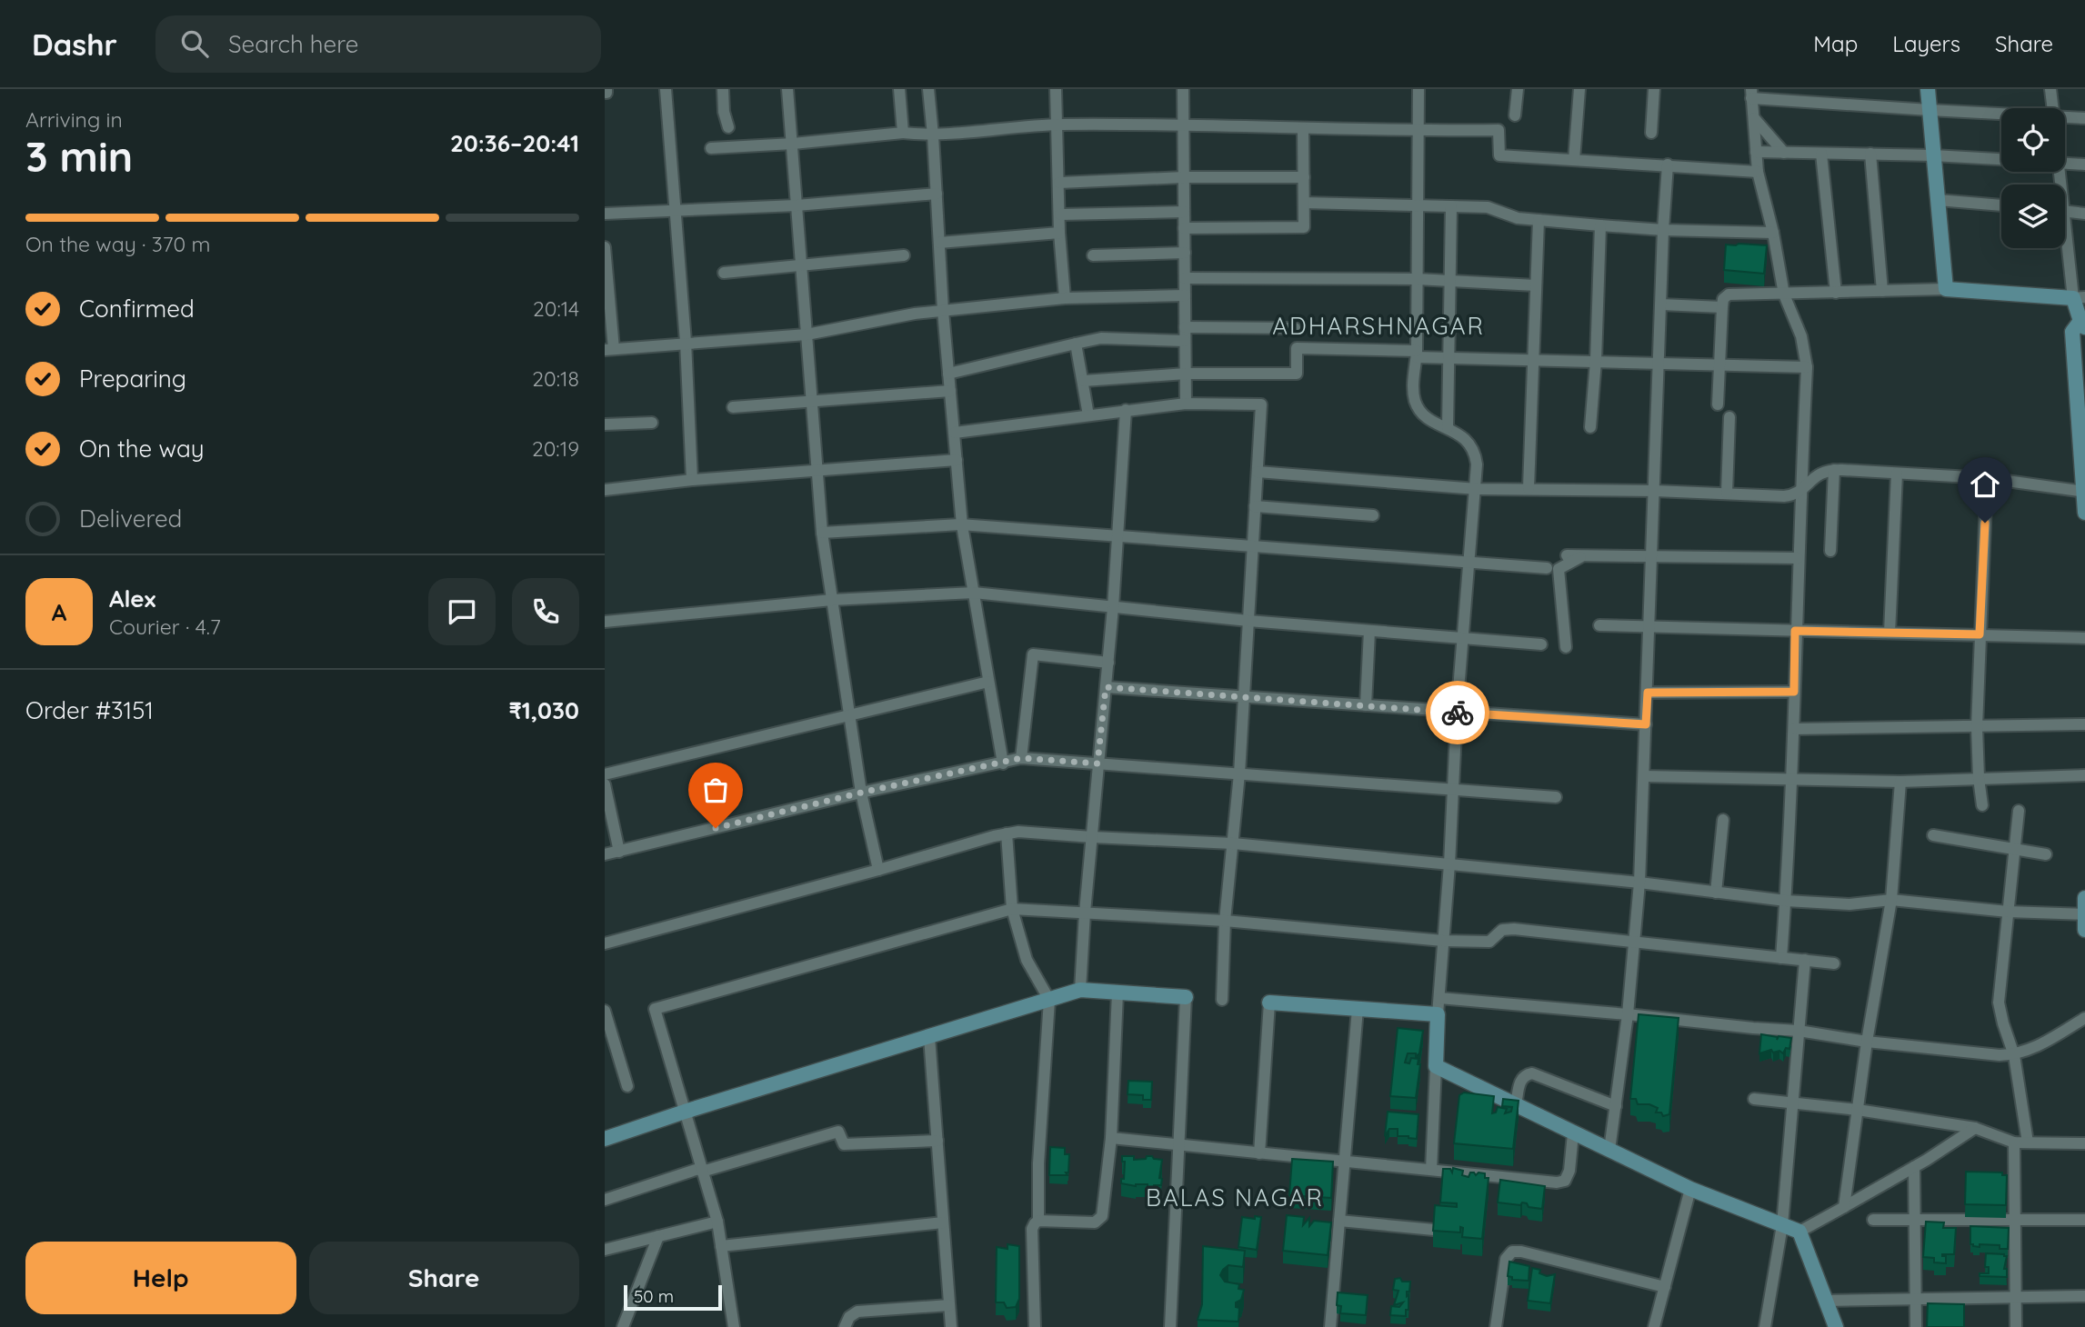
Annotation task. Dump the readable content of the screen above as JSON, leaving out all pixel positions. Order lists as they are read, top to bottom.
{
  "districts": ["ADHARSHNAGAR", "BALAS NAGAR"],
  "scale_bar": "50 m",
  "page": {
    "header": "Dashr",
    "search": "Search here",
    "nav": ["Map", "Layers", "Share"],
    "heading": ["3 min", "Arriving in", "20:36–20:41"],
    "panel": [
      "Alex",
      "Courier · 4.7",
      "Order #3151",
      "₹1,030"
    ],
    "bar": "On the way · 370 m",
    "list": [
      ["Confirmed", "20:14"],
      ["Preparing", "20:18"],
      ["On the way", "20:19"],
      "Delivered"
    ],
    "round": "A",
    "buttons": ["Help", "Share"],
    "scale": "50 m"
  }
}
